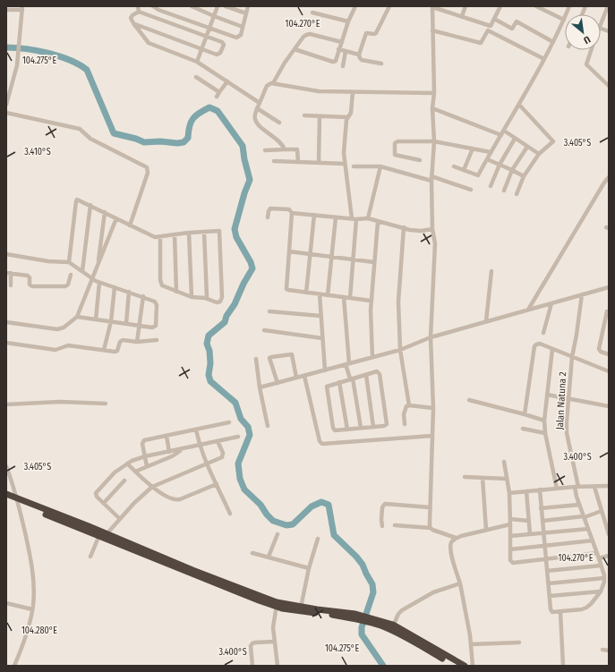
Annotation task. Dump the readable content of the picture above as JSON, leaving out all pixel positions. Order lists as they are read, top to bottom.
{
  "streets": {
    "street": ["Jalan Natuna 2"]
  },
  "north": "bottom right",
  "coordinates": [
    "104.270°E",
    "104.275°E",
    "3.405°S",
    "3.410°S",
    "3.400°S",
    "104.280°E"
  ]
}
